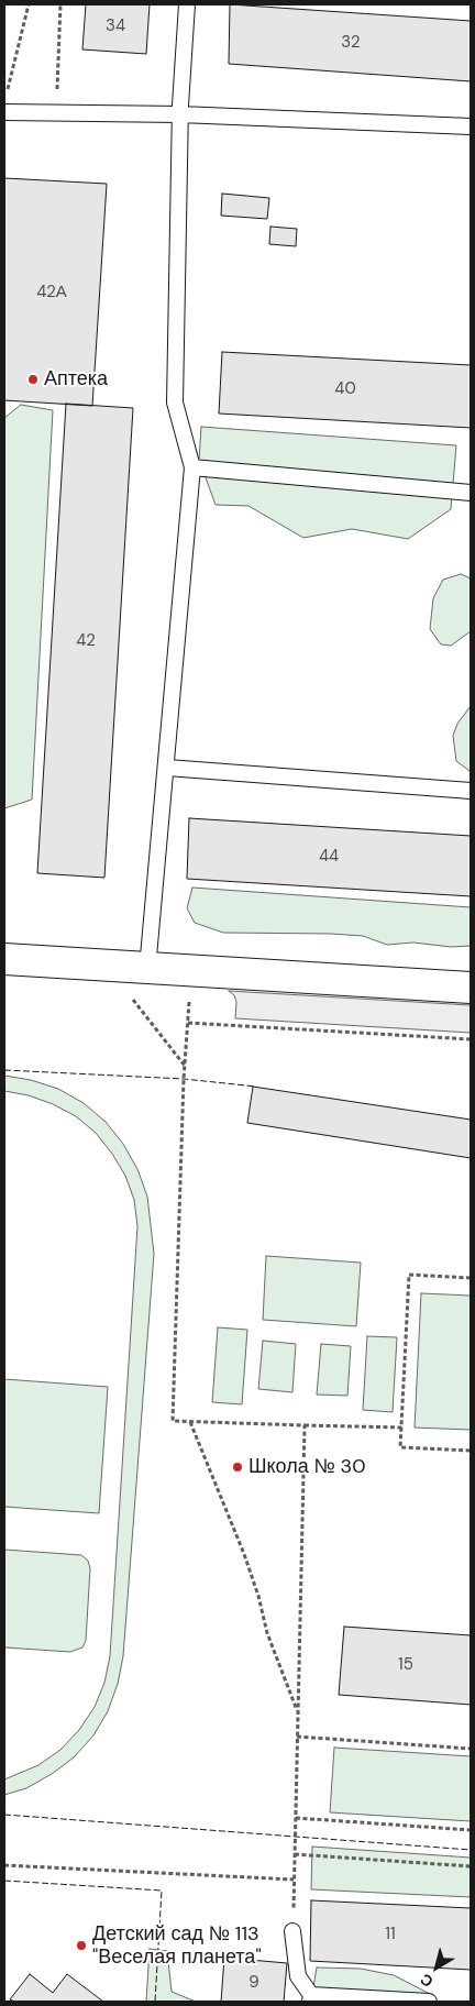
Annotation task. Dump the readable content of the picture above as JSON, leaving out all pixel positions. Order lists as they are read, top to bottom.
{
  "places": ["Аптека", "Школа № 30", "Детский сад № 113 \"Веселая планета\""],
  "house_numbers": [
    "34",
    "32",
    "42А",
    "40",
    "42",
    "44",
    "15",
    "11",
    "9"
  ],
  "north": "bottom left"
}
